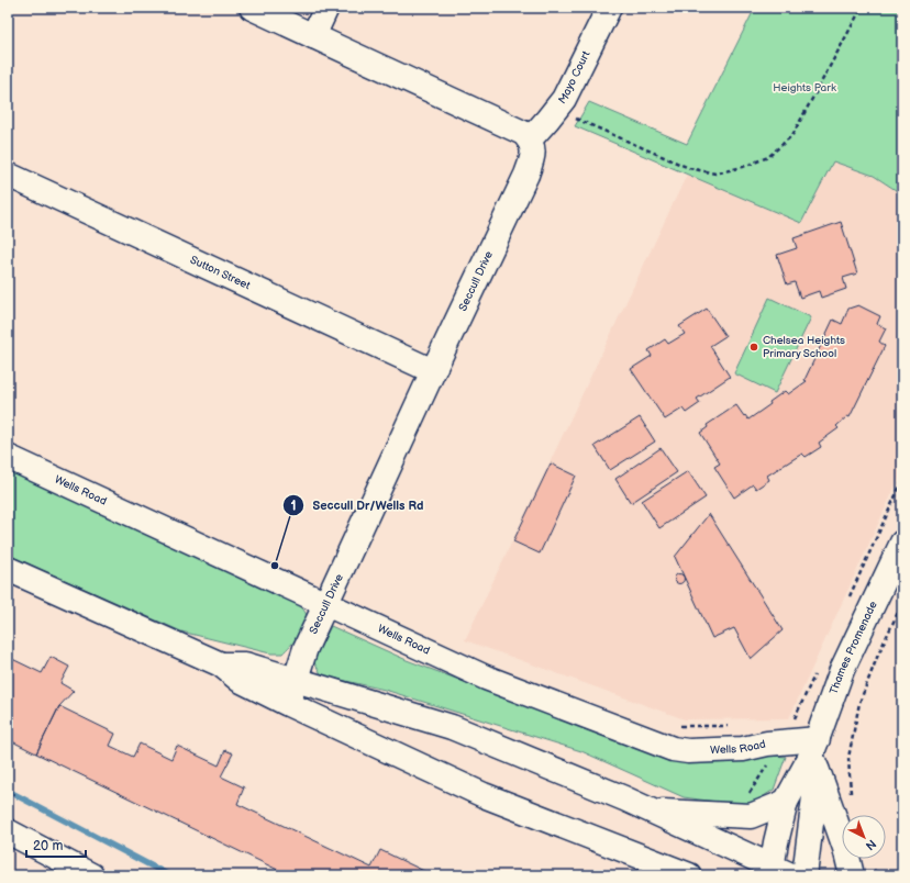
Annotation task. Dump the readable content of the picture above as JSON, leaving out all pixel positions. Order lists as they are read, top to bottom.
{
  "streets": {
    "main road": [
      "Mayo Court",
      "Sutton Street",
      "Seccull Drive",
      "Wells Road",
      "Thames Promenade"
    ]
  },
  "crossings": [
    ["Mayo Court", "Seccull Drive"],
    ["Sutton Street", "Seccull Drive"],
    ["Seccull Drive", "Wells Road"],
    ["Wells Road", "Thames Promenade"]
  ],
  "parks": ["Heights Park"],
  "places": ["Chelsea Heights Primary School", "Seccull Dr/Wells Rd"],
  "scale_bar": "20 m",
  "north": "bottom right"
}
